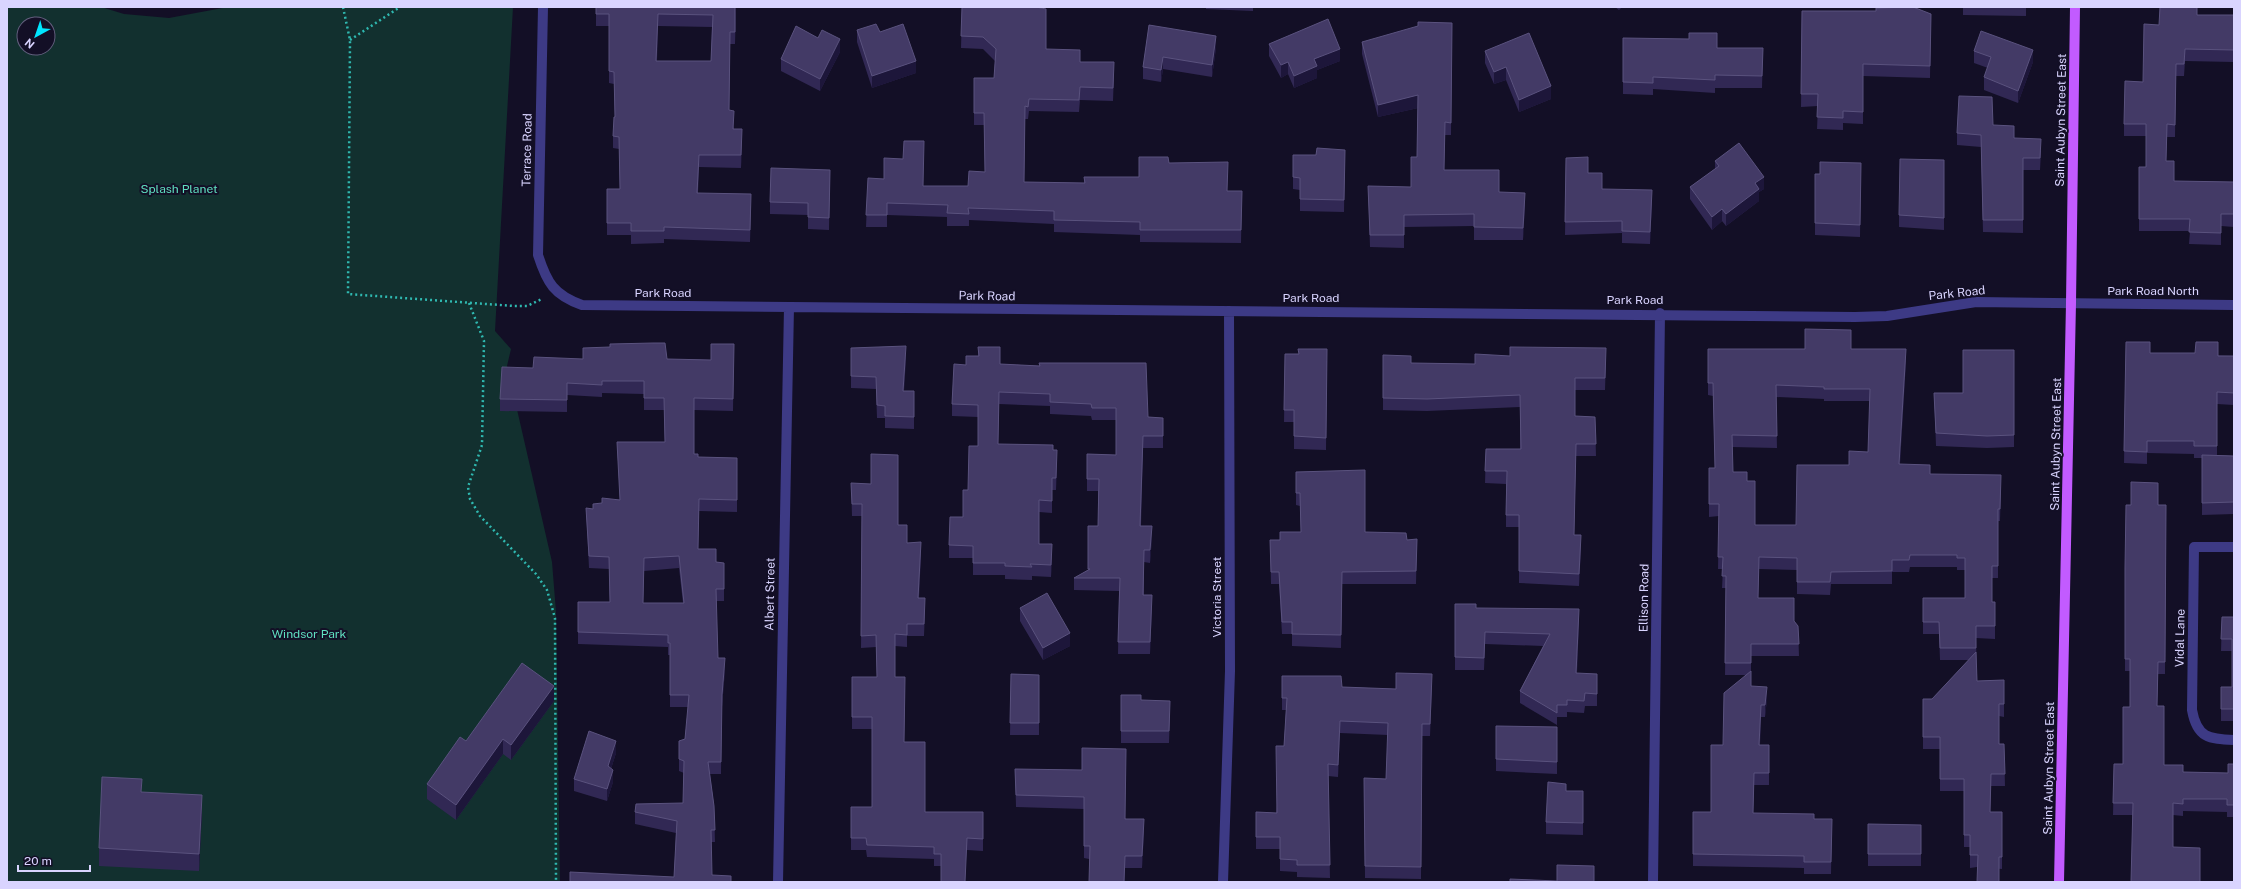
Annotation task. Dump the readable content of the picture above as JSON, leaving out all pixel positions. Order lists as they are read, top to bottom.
{
  "streets": {
    "main road": ["Saint Aubyn Street East"],
    "street": [
      "Terrace Road",
      "Park Road North",
      "Park Road",
      "Albert Street",
      "Victoria Street",
      "Ellison Road",
      "Vidal Lane"
    ]
  },
  "crossings": [
    ["Saint Aubyn Street East", "Park Road North"],
    ["Saint Aubyn Street East", "Park Road"],
    ["Terrace Road", "Park Road"],
    ["Park Road North", "Park Road"],
    ["Park Road", "Albert Street"],
    ["Park Road", "Victoria Street"],
    ["Park Road", "Ellison Road"]
  ],
  "parks": ["Splash Planet", "Windsor Park"],
  "scale_bar": "20 m",
  "north": "bottom left"
}
